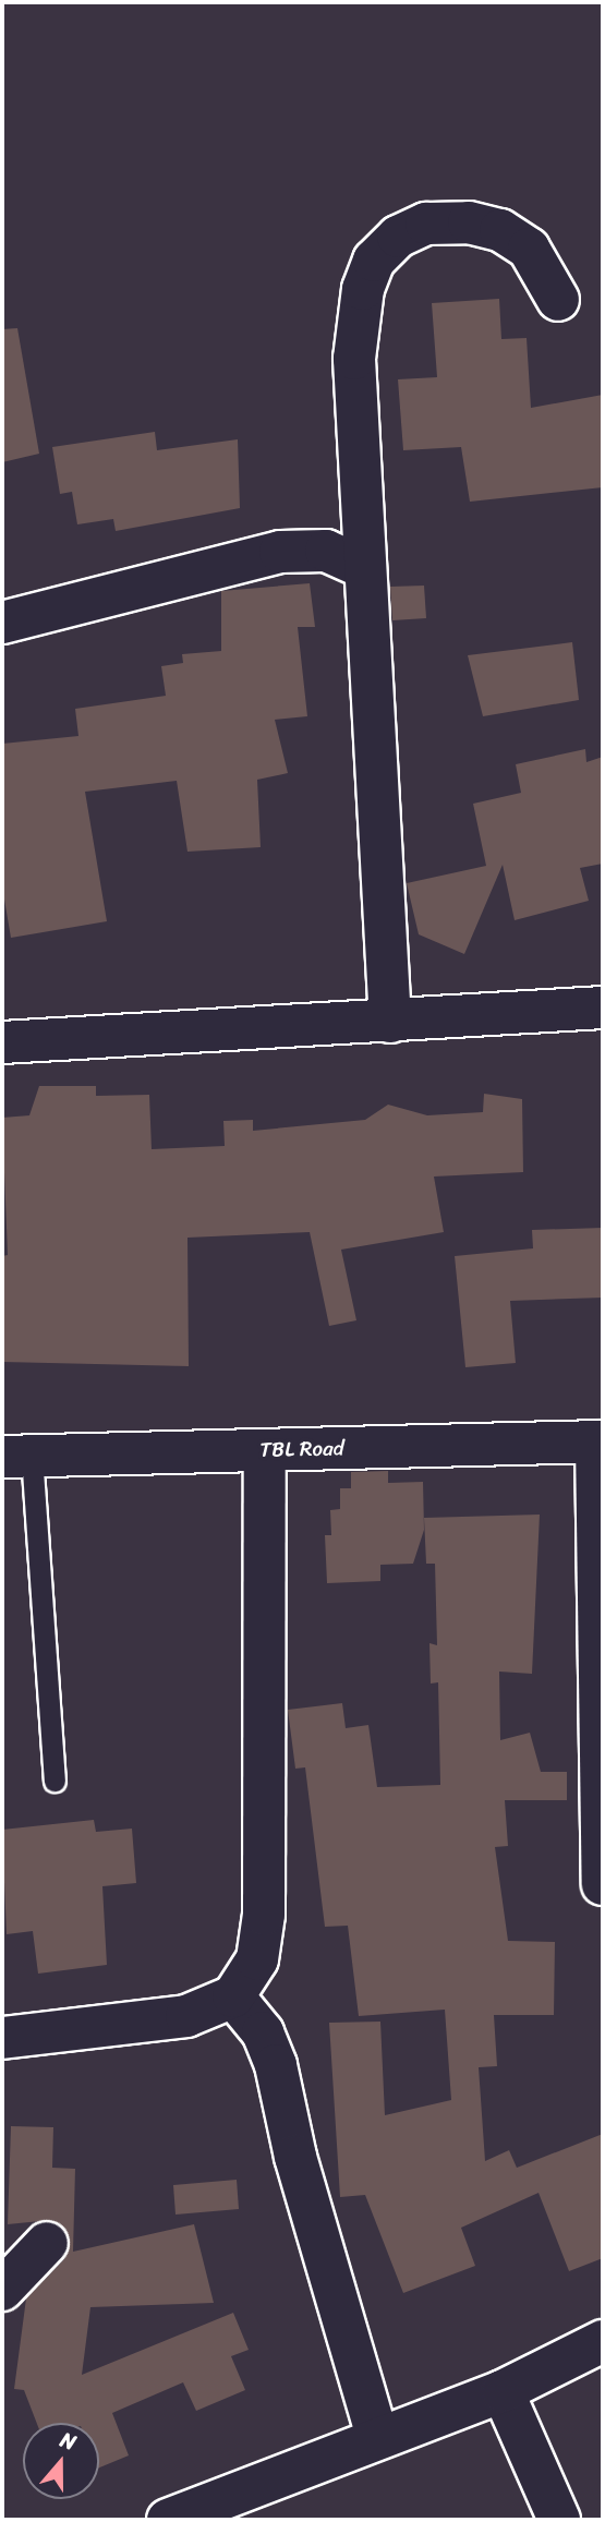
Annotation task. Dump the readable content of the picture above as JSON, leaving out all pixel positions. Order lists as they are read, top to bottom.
{
  "streets": {
    "street": ["TBL Road"]
  },
  "north": "top"
}
